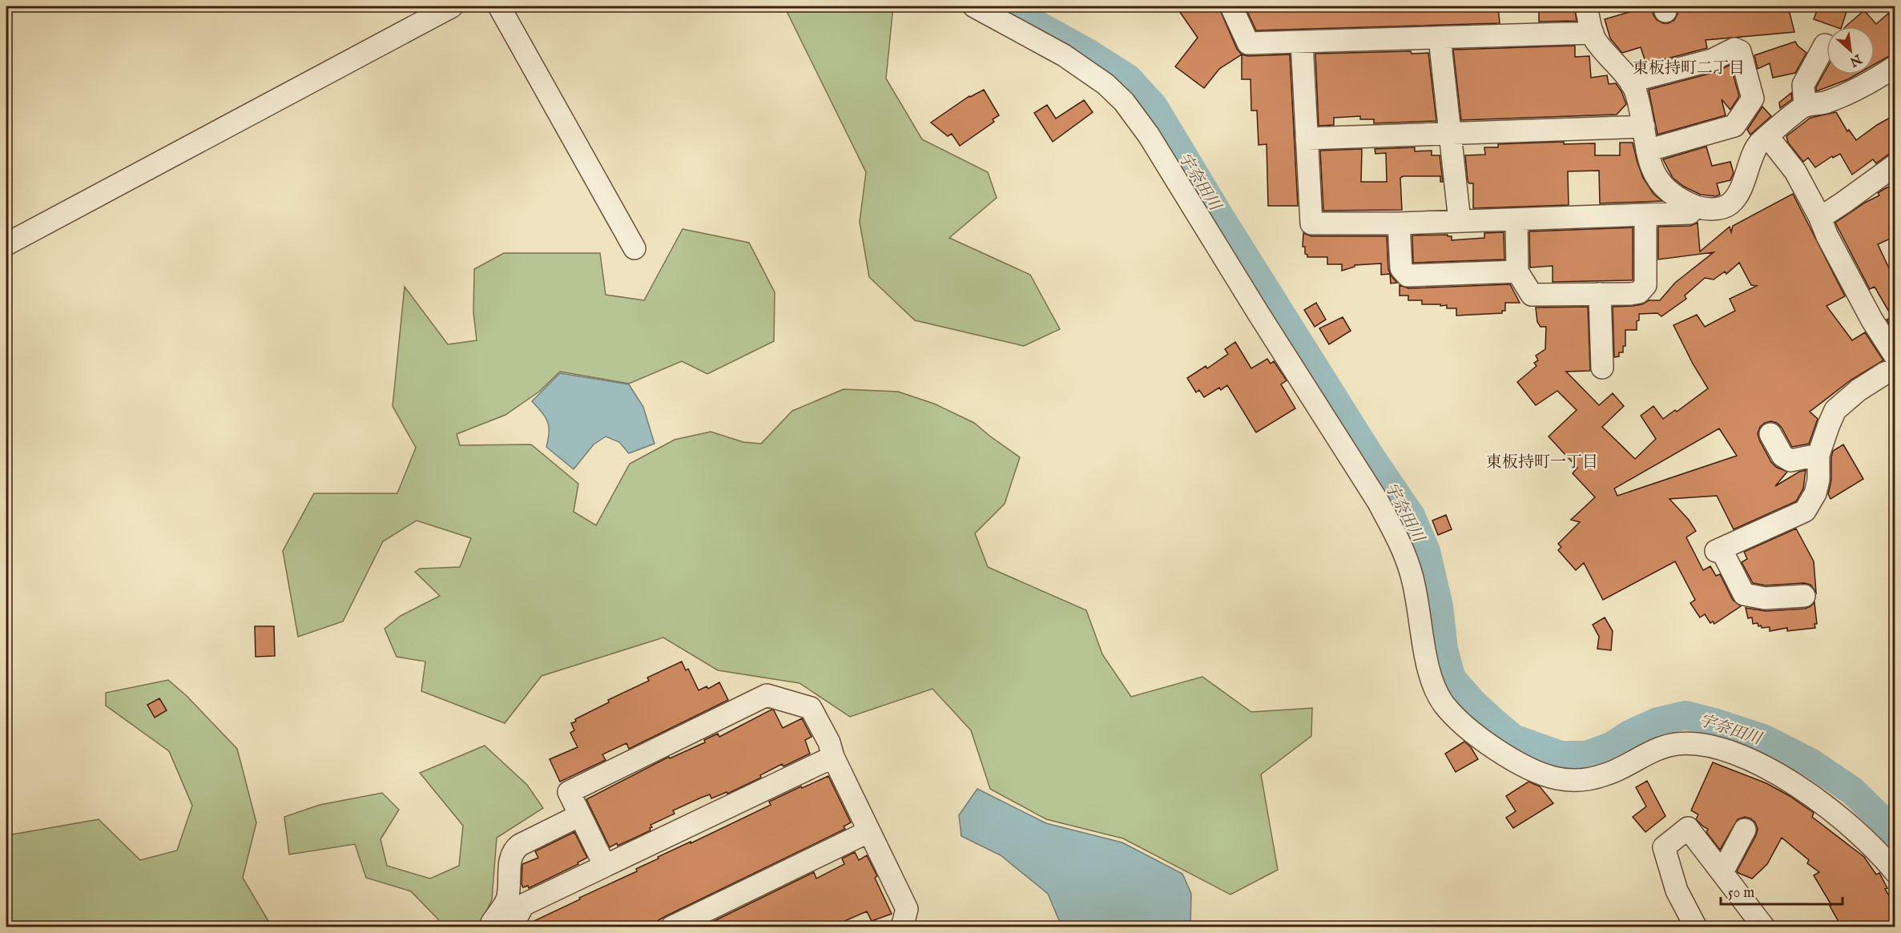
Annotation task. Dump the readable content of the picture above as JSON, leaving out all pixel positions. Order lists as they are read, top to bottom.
{
  "districts": ["東板持町二丁目", "東板持町一丁目"],
  "water": ["宇奈田川"],
  "scale_bar": "50 m",
  "north": "bottom right"
}
